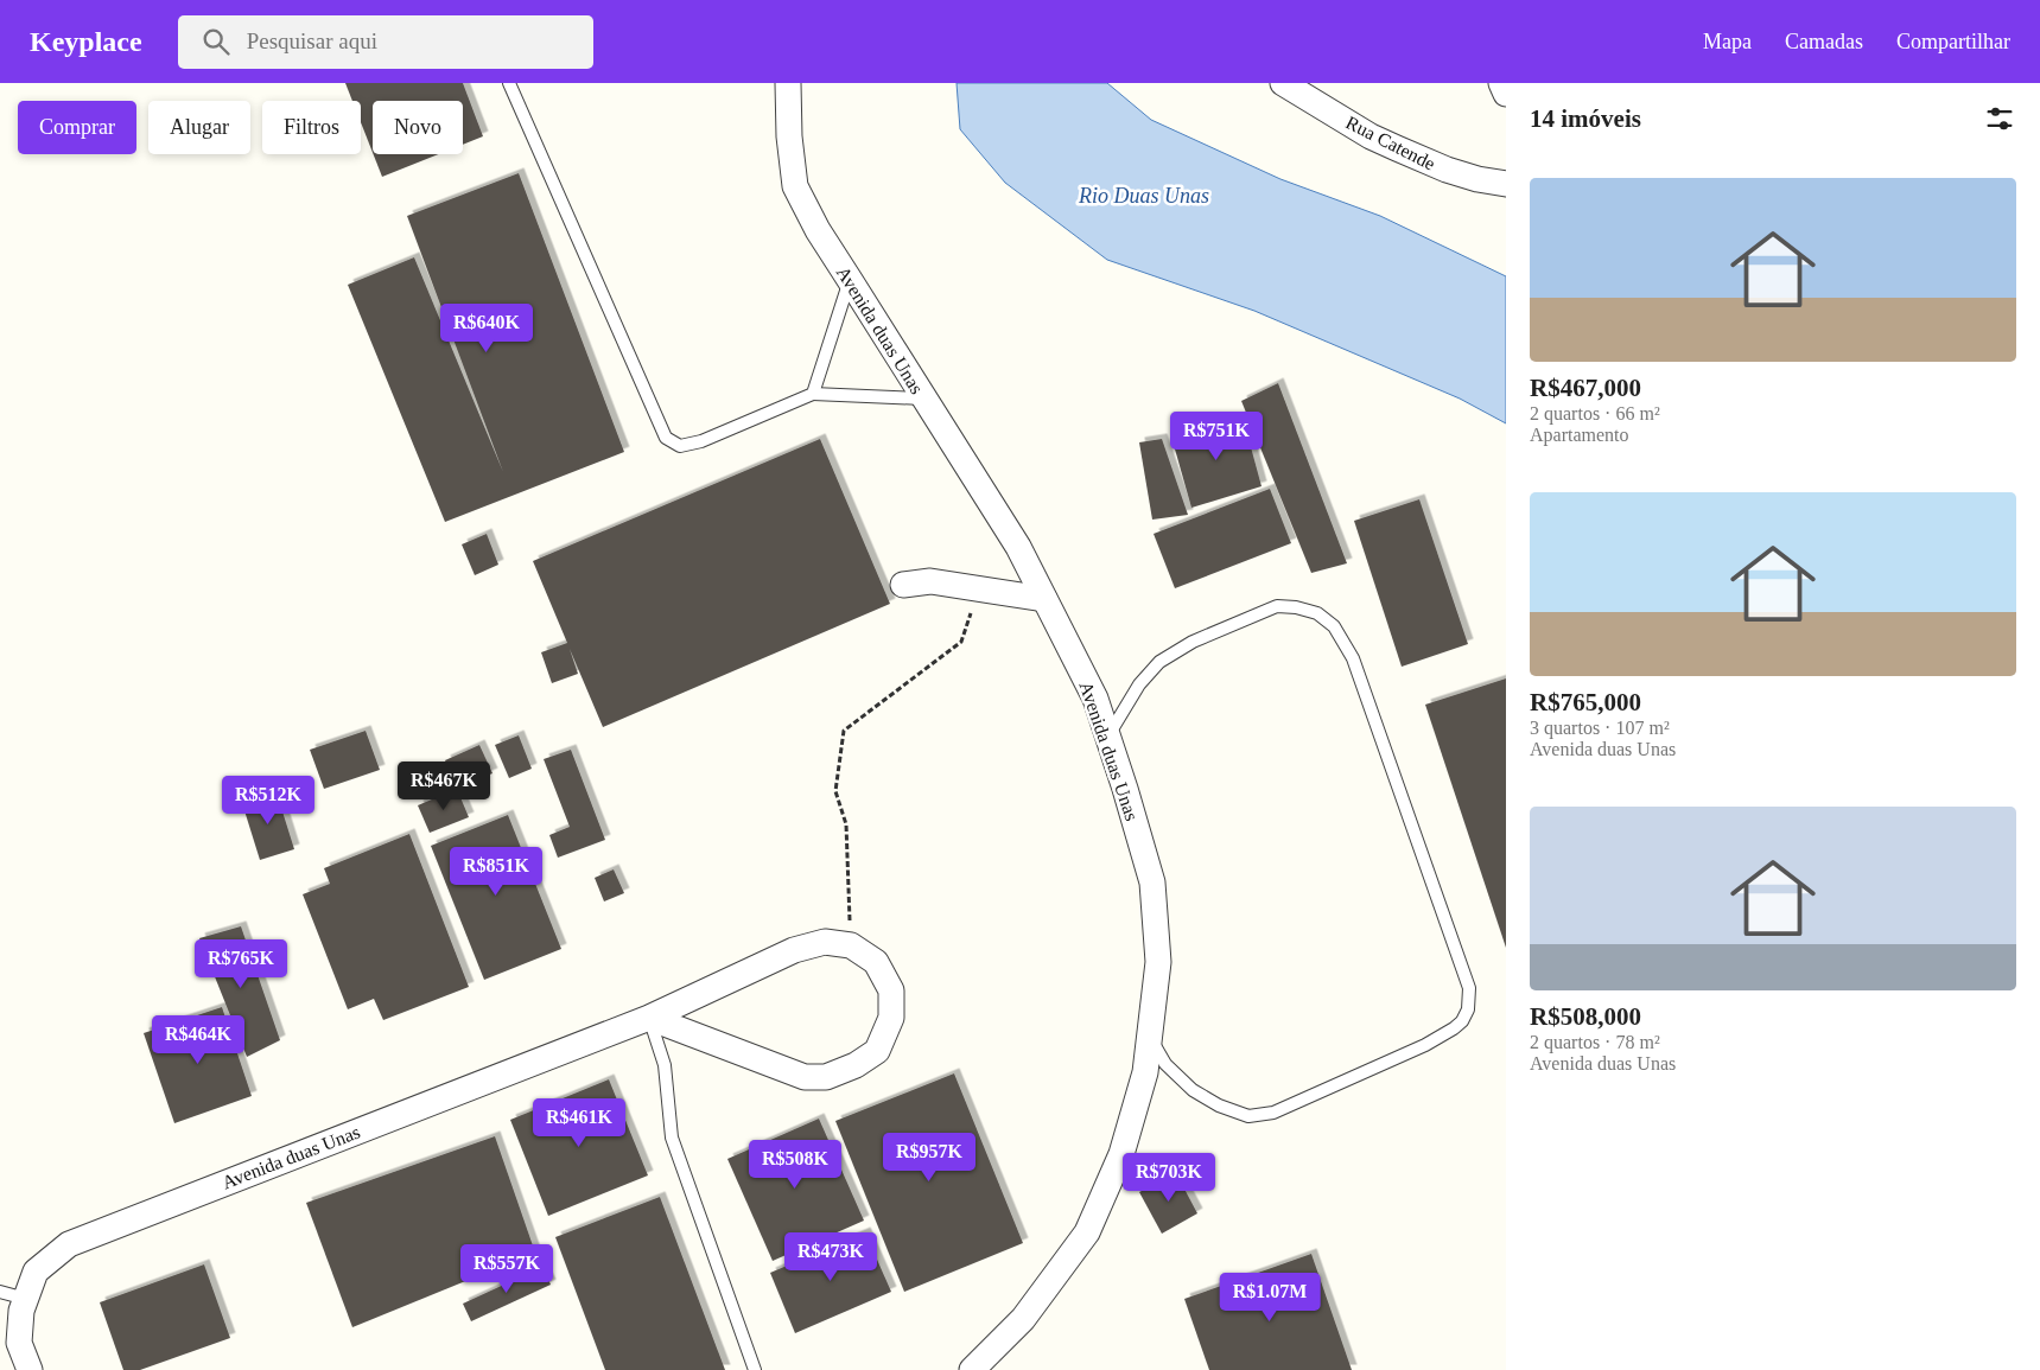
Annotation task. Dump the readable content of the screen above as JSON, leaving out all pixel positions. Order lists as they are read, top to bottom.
{
  "streets": {
    "street": ["Rua Catende", "Avenida duas Unas"]
  },
  "water": ["Rio Duas Unas"],
  "page": {
    "header": "Keyplace",
    "search": "Pesquisar aqui",
    "nav": ["Mapa", "Camadas", "Compartilhar"],
    "heading": "14 imóveis",
    "chip": [
      "Comprar",
      "Alugar",
      "Filtros",
      "Novo"
    ],
    "list": [
      {
        "name": "R$467,000",
        "note": "2 quartos · 66 m² · Apartamento"
      },
      {
        "name": "R$765,000",
        "note": "3 quartos · 107 m² · Avenida duas Unas"
      },
      {
        "name": "R$508,000",
        "note": "2 quartos · 78 m² · Avenida duas Unas"
      }
    ],
    "price": [
      "R$640K",
      "R$751K",
      "R$467K",
      "R$512K",
      "R$851K",
      "R$765K",
      "R$464K",
      "R$461K",
      "R$957K",
      "R$508K",
      "R$703K",
      "R$473K",
      "R$557K",
      "R$1.07M"
    ]
  }
}
